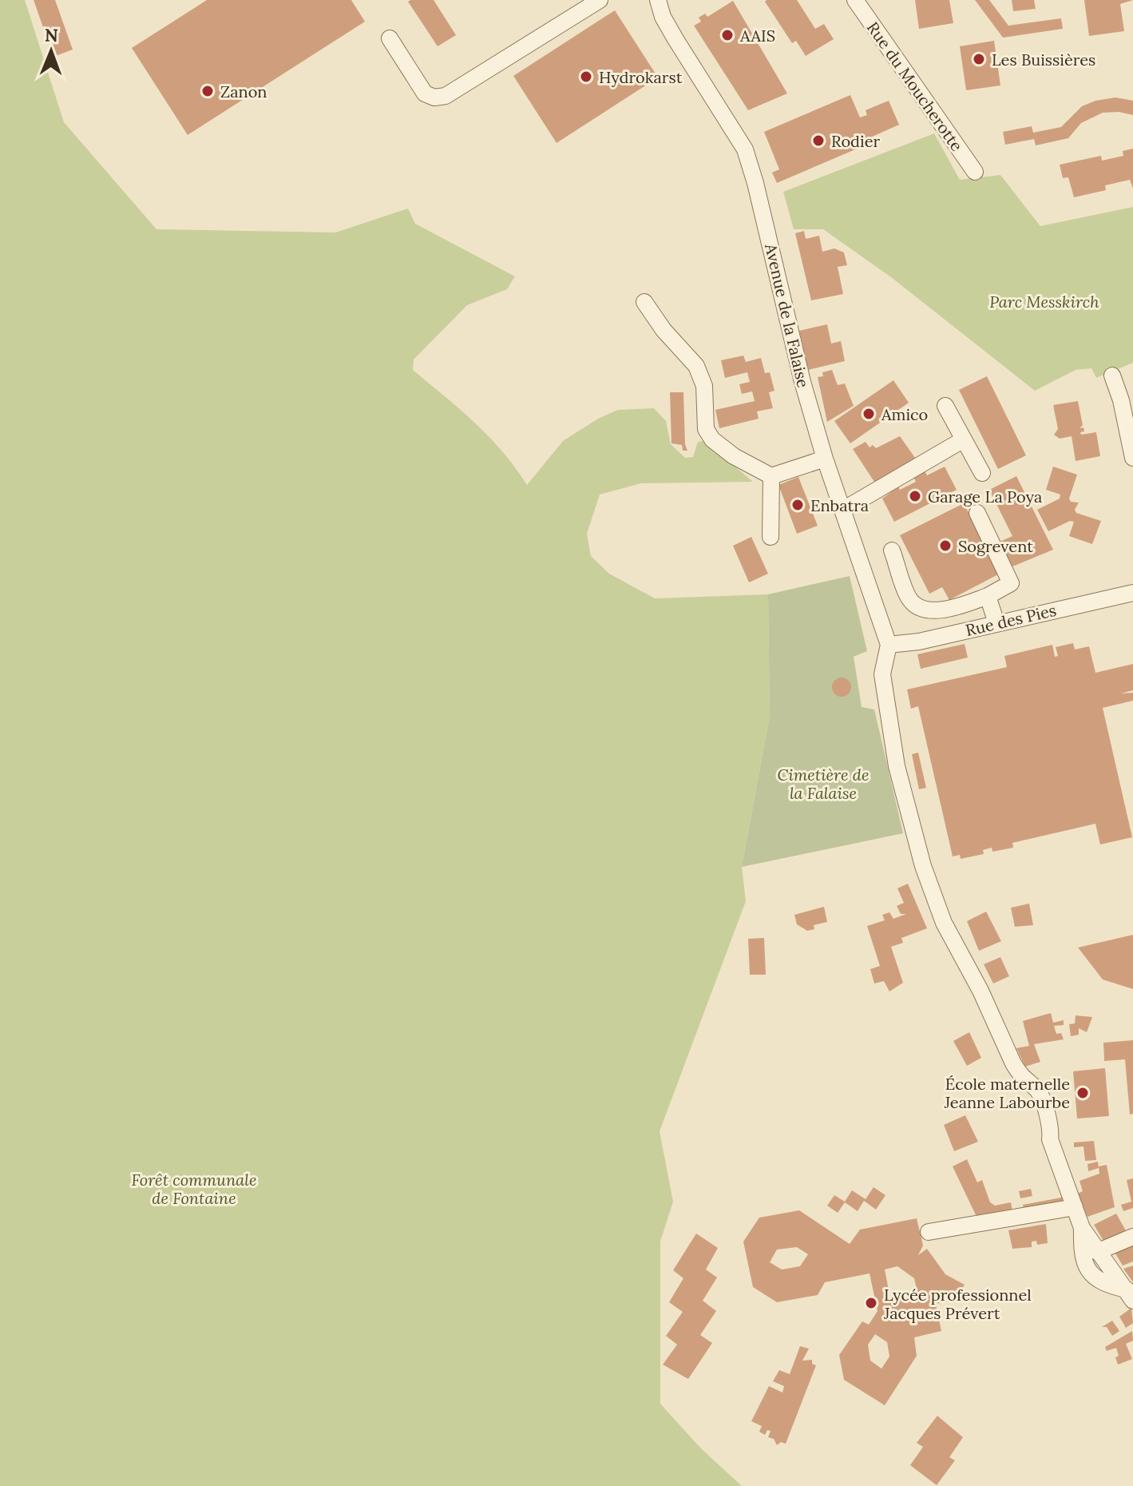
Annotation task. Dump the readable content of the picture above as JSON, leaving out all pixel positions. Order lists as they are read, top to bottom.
{
  "streets": {
    "street": ["Rue du Moucherotte", "Avenue de la Falaise", "Rue des Pies"]
  },
  "crossings": [
    ["Avenue de la Falaise", "Rue des Pies"]
  ],
  "parks": ["Parc Messkirch", "Cimetière de la Falaise", "Forêt communale de Fontaine"],
  "places": [
    "AAIS",
    "Les Buissières",
    "Hydrokarst",
    "Zanon",
    "Rodier",
    "Amico",
    "Garage La Poya",
    "Enbatra",
    "Sogrevent",
    "École maternelle Jeanne Labourbe",
    "Lycée professionnel Jacques Prévert"
  ],
  "north": "top"
}
